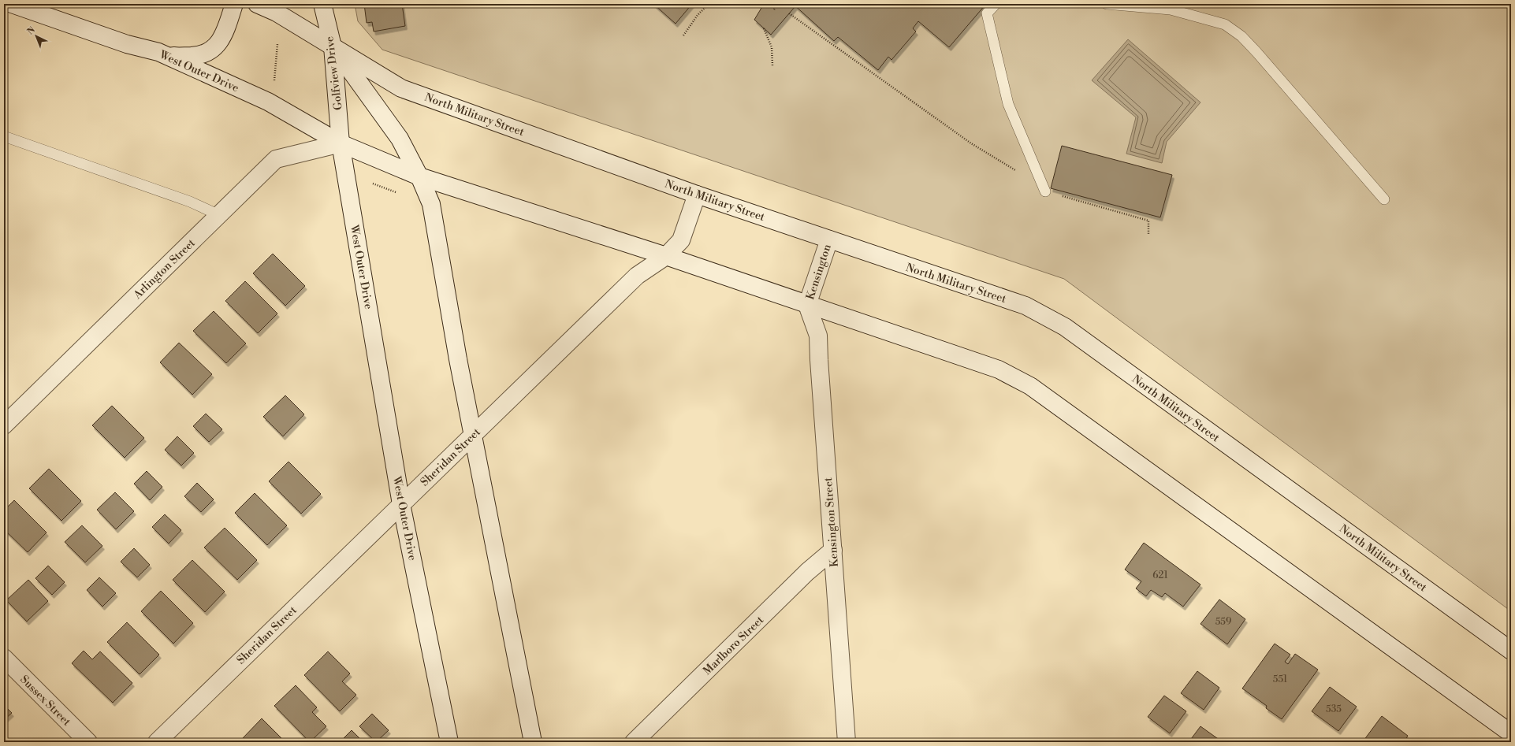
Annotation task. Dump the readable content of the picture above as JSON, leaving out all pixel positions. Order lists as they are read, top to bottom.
{
  "streets": {
    "street": [
      "West Outer Drive",
      "Golfview Drive",
      "North Military Street",
      "Arlington Street",
      "Kensington",
      "Sheridan Street",
      "Kensington Street",
      "Marlboro Street",
      "Sussex Street"
    ]
  },
  "crossings": [
    ["West Outer Drive", "Golfview Drive"],
    ["West Outer Drive", "Arlington Street"],
    ["West Outer Drive", "Sheridan Street"],
    ["Golfview Drive", "North Military Street"],
    ["Golfview Drive", "Arlington Street"],
    ["North Military Street", "Kensington"],
    ["North Military Street", "Sheridan Street"],
    ["Kensington", "Kensington Street"],
    ["Kensington Street", "Marlboro Street"]
  ],
  "house_numbers": [
    "621",
    "559",
    "551",
    "535"
  ],
  "north": "top left"
}
